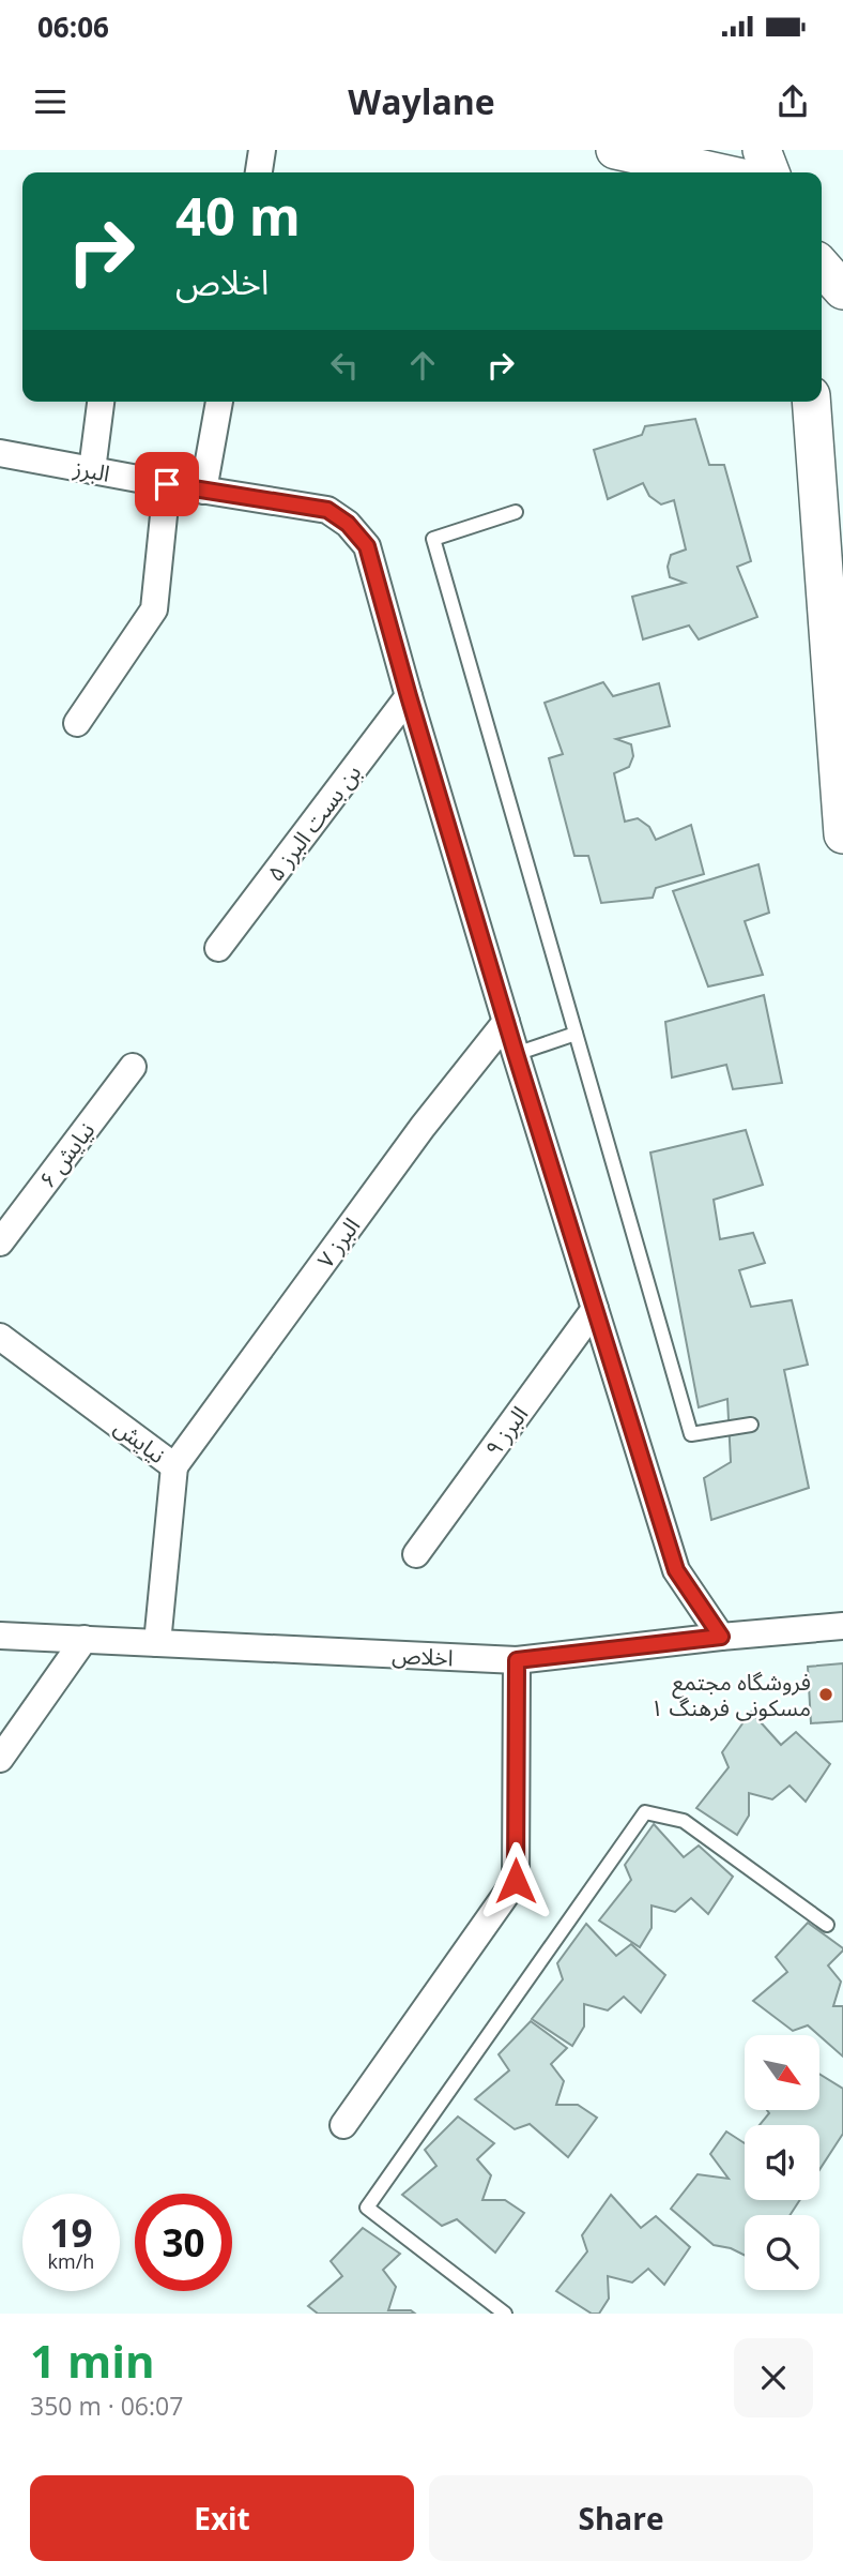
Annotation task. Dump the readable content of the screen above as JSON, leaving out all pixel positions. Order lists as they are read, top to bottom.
{
  "streets": {
    "street": [
      "البرز",
      "بن بست البرز ۵",
      "نیایش ۶",
      "البرز ۷",
      "البرز ۹",
      "نیایش",
      "اخلاص"
    ]
  },
  "crossings": [
    ["البرز", "بن بست البرز ۵"],
    ["البرز", "البرز ۷"],
    ["البرز", "البرز ۹"],
    ["البرز", "اخلاص"],
    ["البرز ۷", "نیایش"],
    ["نیایش", "اخلاص"]
  ],
  "places": ["فروشگاه مجتمع مسکونی فرهنگ ۱"],
  "north": "bottom right",
  "page": {
    "status": "06:06",
    "header": "Waylane",
    "turn": ["40 m", "اخلاص"],
    "speed": "19 km/h",
    "limit": "30",
    "heading": ["1 min", "350 m · 06:07"],
    "buttons": ["Exit", "Share"]
  }
}
